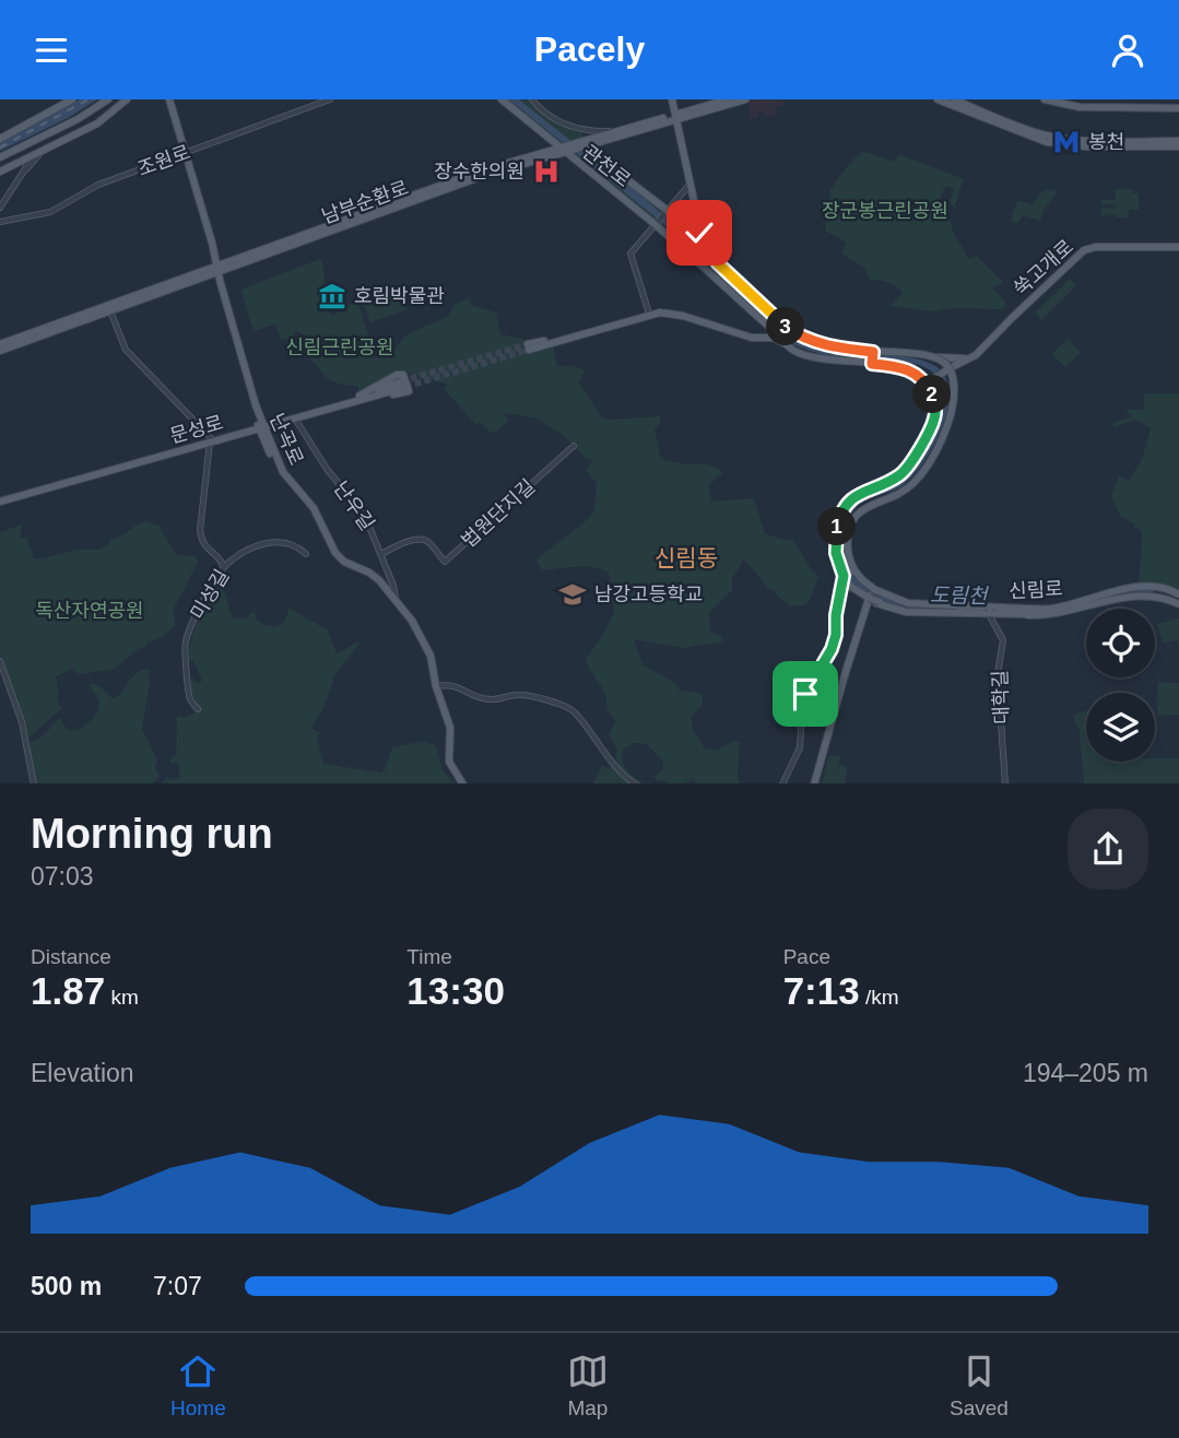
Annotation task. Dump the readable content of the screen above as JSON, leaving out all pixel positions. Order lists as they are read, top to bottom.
{
  "streets": {
    "main road": [
      "관천로",
      "남부순환로",
      "쑥고개로",
      "문성로",
      "난곡로",
      "신림로"
    ],
    "street": [
      "조원로",
      "난우길",
      "법원단지길",
      "미성길",
      "대학길"
    ]
  },
  "crossings": [
    ["조원로", "난곡로"],
    ["관천로", "남부순환로"],
    ["남부순환로", "난곡로"],
    ["문성로", "난곡로"],
    ["문성로", "난우길"],
    ["난곡로", "난우길"],
    ["난우길", "법원단지길"],
    ["신림로", "대학길"]
  ],
  "districts": ["신림동"],
  "water": ["도림천"],
  "parks": ["장군봉근린공원", "신림근린공원", "독산자연공원"],
  "places": {
    "metro station": ["봉천"],
    "hospital": ["장수한의원"],
    "museum": ["호림박물관"],
    "school or university": ["남강고등학교"]
  },
  "page": {
    "header": "Pacely",
    "pins": ["3", "2", "1"],
    "heading": ["Morning run", "07:03"],
    "stats": [
      ["Distance", "1.87 km"],
      ["Time", "13:30"],
      ["Pace", "7:13 /km"]
    ],
    "chart": ["Elevation", "194–205 m"],
    "list": [
      {
        "name": "500 m",
        "note": "7:07"
      }
    ],
    "tabs": ["Home", "Map", "Saved"]
  }
}
